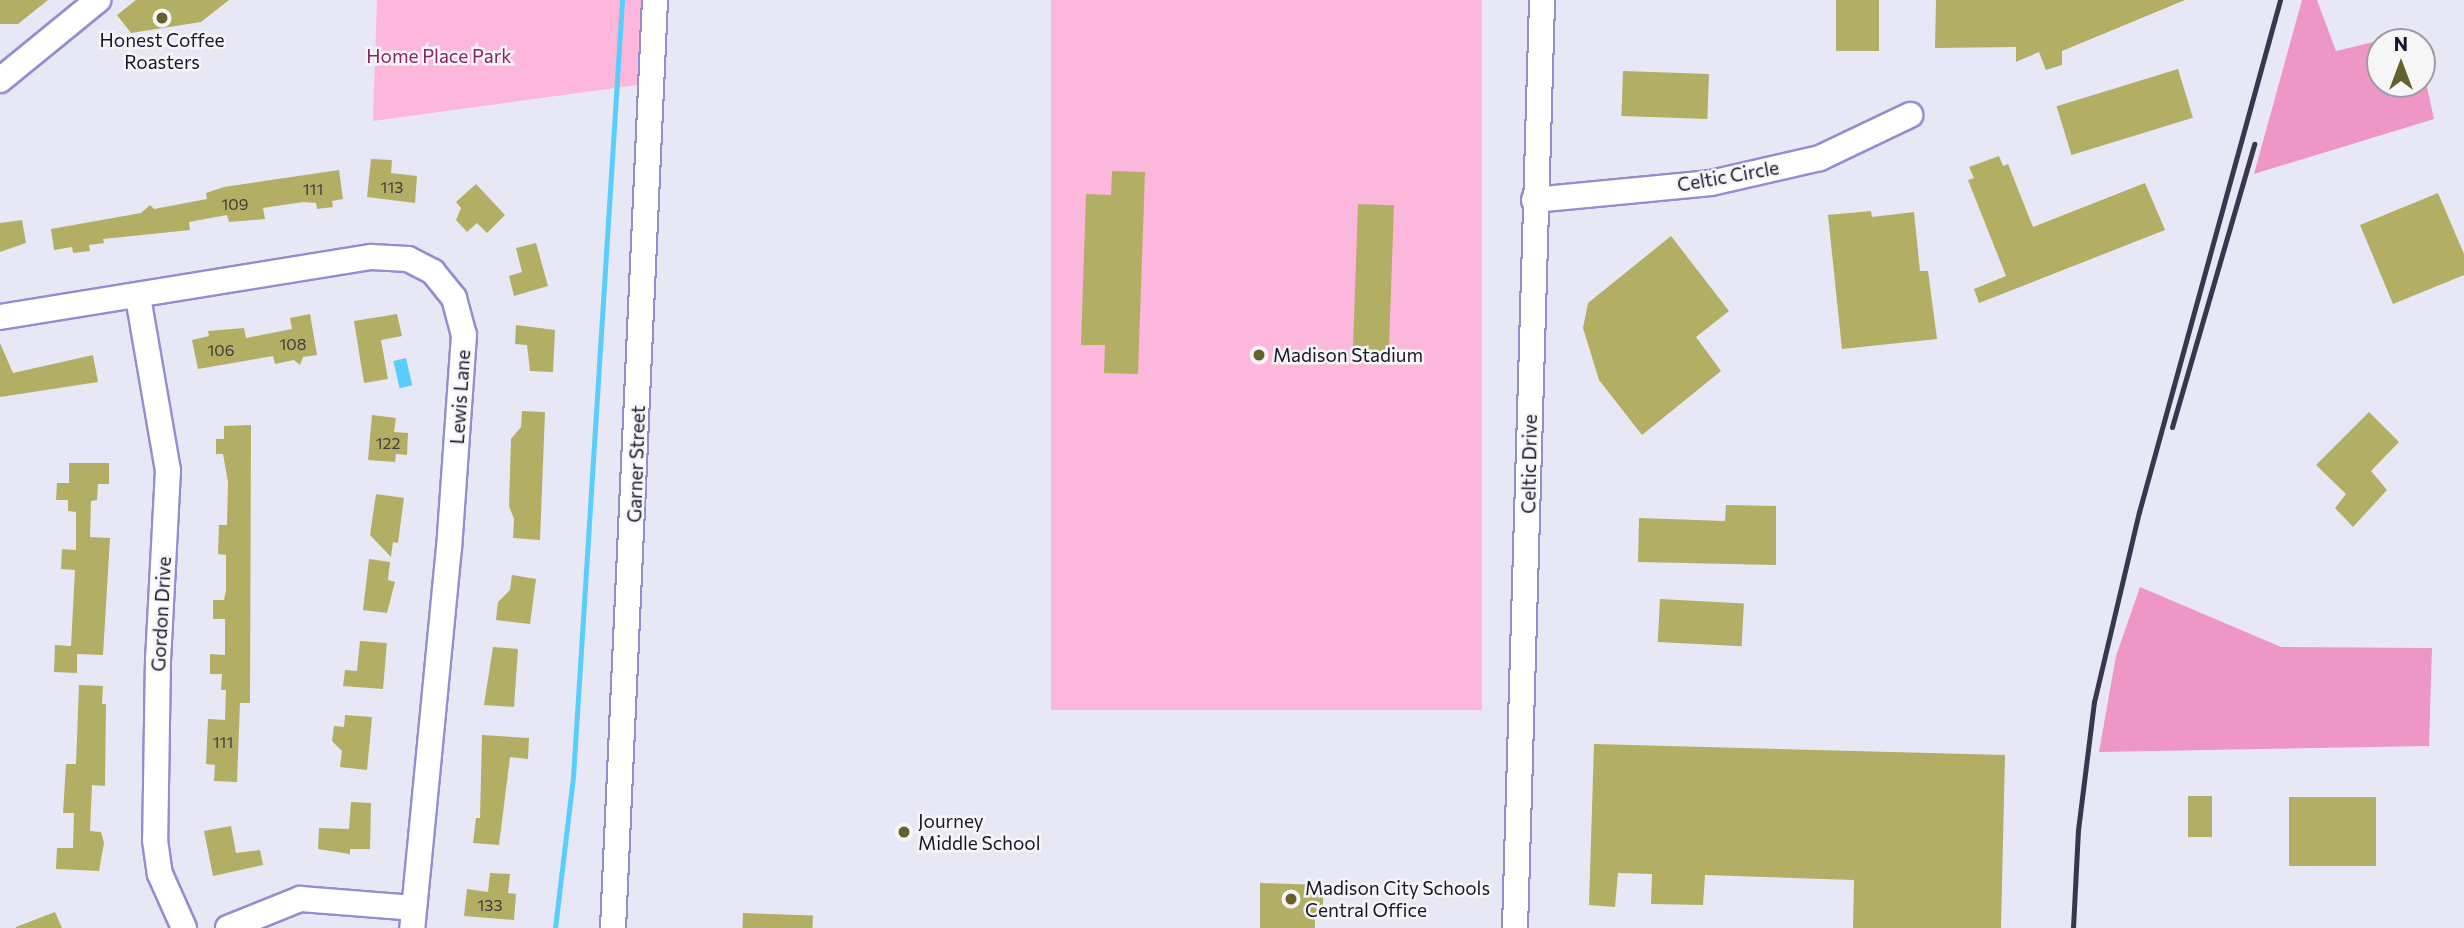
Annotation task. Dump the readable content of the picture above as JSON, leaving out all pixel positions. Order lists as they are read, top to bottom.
{
  "streets": {
    "street": [
      "Celtic Circle",
      "Lewis Lane",
      "Garner Street",
      "Celtic Drive",
      "Gordon Drive"
    ]
  },
  "crossings": [
    ["Celtic Circle", "Celtic Drive"],
    ["Lewis Lane", "Gordon Drive"]
  ],
  "parks": ["Home Place Park"],
  "places": [
    "Honest Coffee Roasters",
    "Madison Stadium",
    "Journey Middle School",
    "Madison City Schools Central Office"
  ],
  "house_numbers": [
    "113",
    "111",
    "109",
    "108",
    "106",
    "122",
    "111",
    "133"
  ],
  "north": "top"
}
